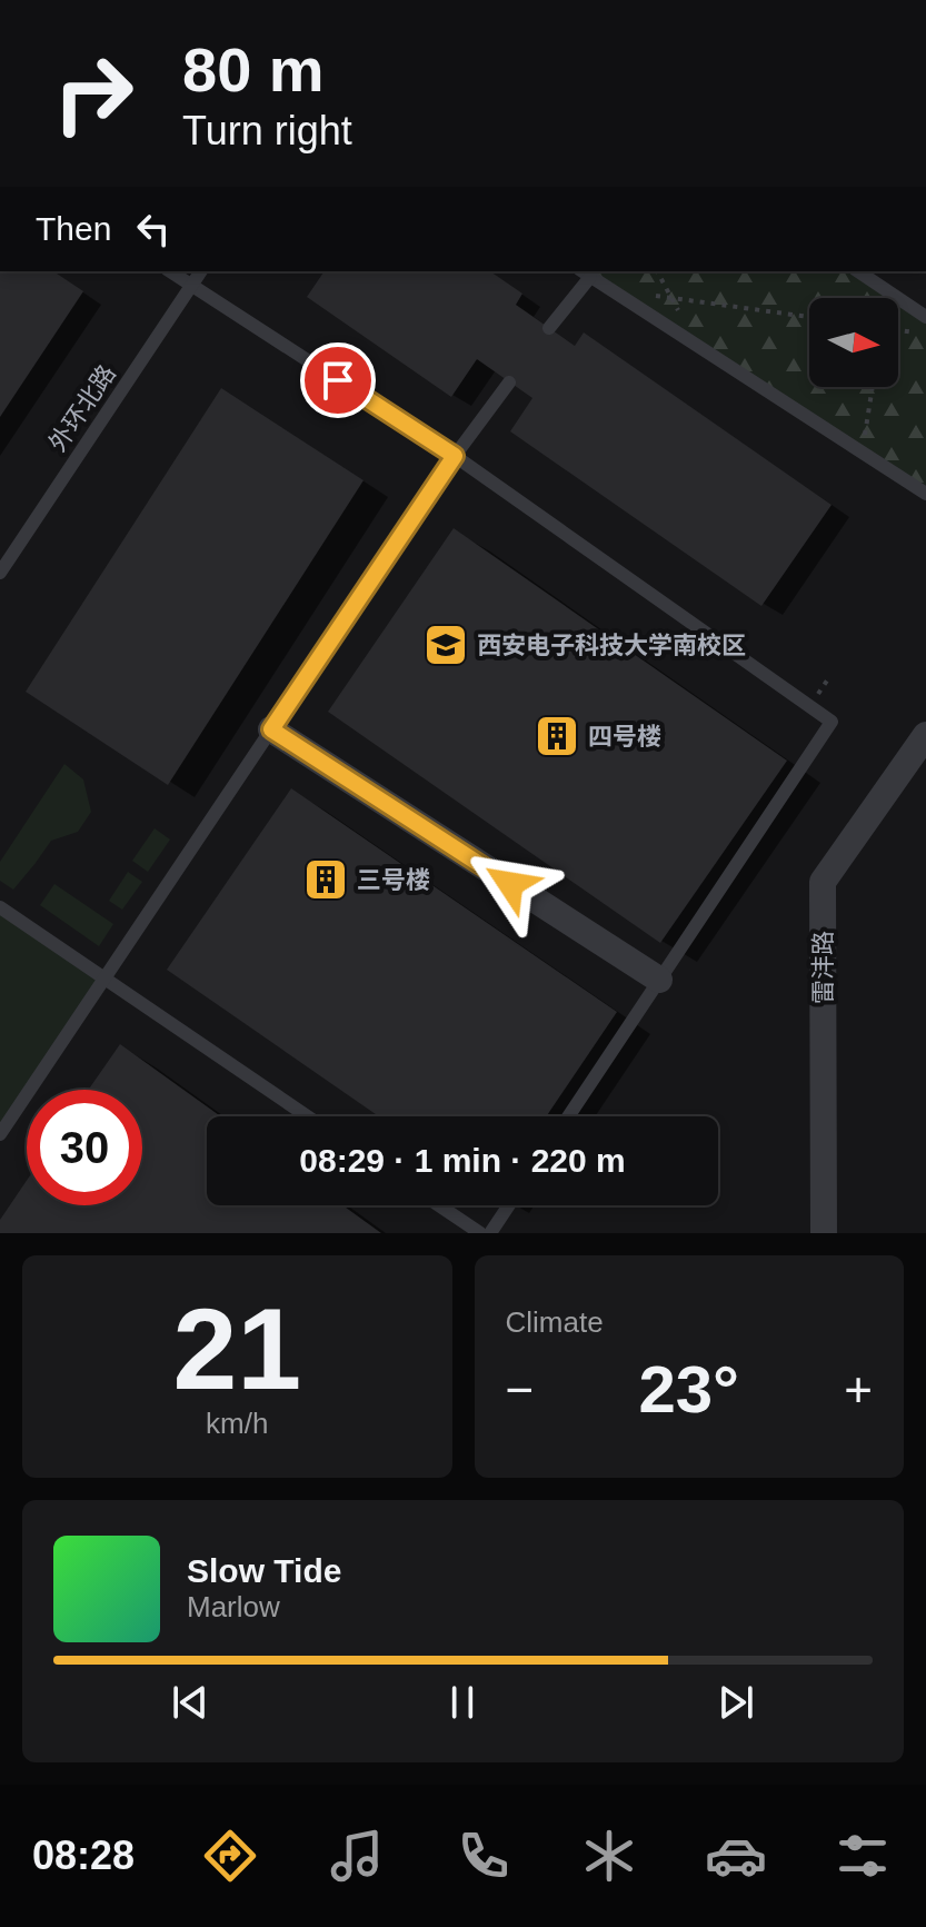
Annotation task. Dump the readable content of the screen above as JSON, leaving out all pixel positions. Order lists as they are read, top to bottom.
{
  "streets": {
    "street": ["雷沣路"],
    "lane": ["外环北路"]
  },
  "places": {
    "school or university": ["西安电子科技大学南校区"],
    "building": ["四号楼", "三号楼"]
  },
  "north": "right",
  "page": {
    "turn": ["80 m", "Turn right"],
    "then": "Then",
    "limit": "30",
    "trip": "08:29 · 1 min · 220 m",
    "tile": [
      ["21", "km/h"],
      "Climate"
    ],
    "heat": ["−", "23°", "+"],
    "song": ["Slow Tide", "Marlow"],
    "tabs": "08:28"
  }
}
